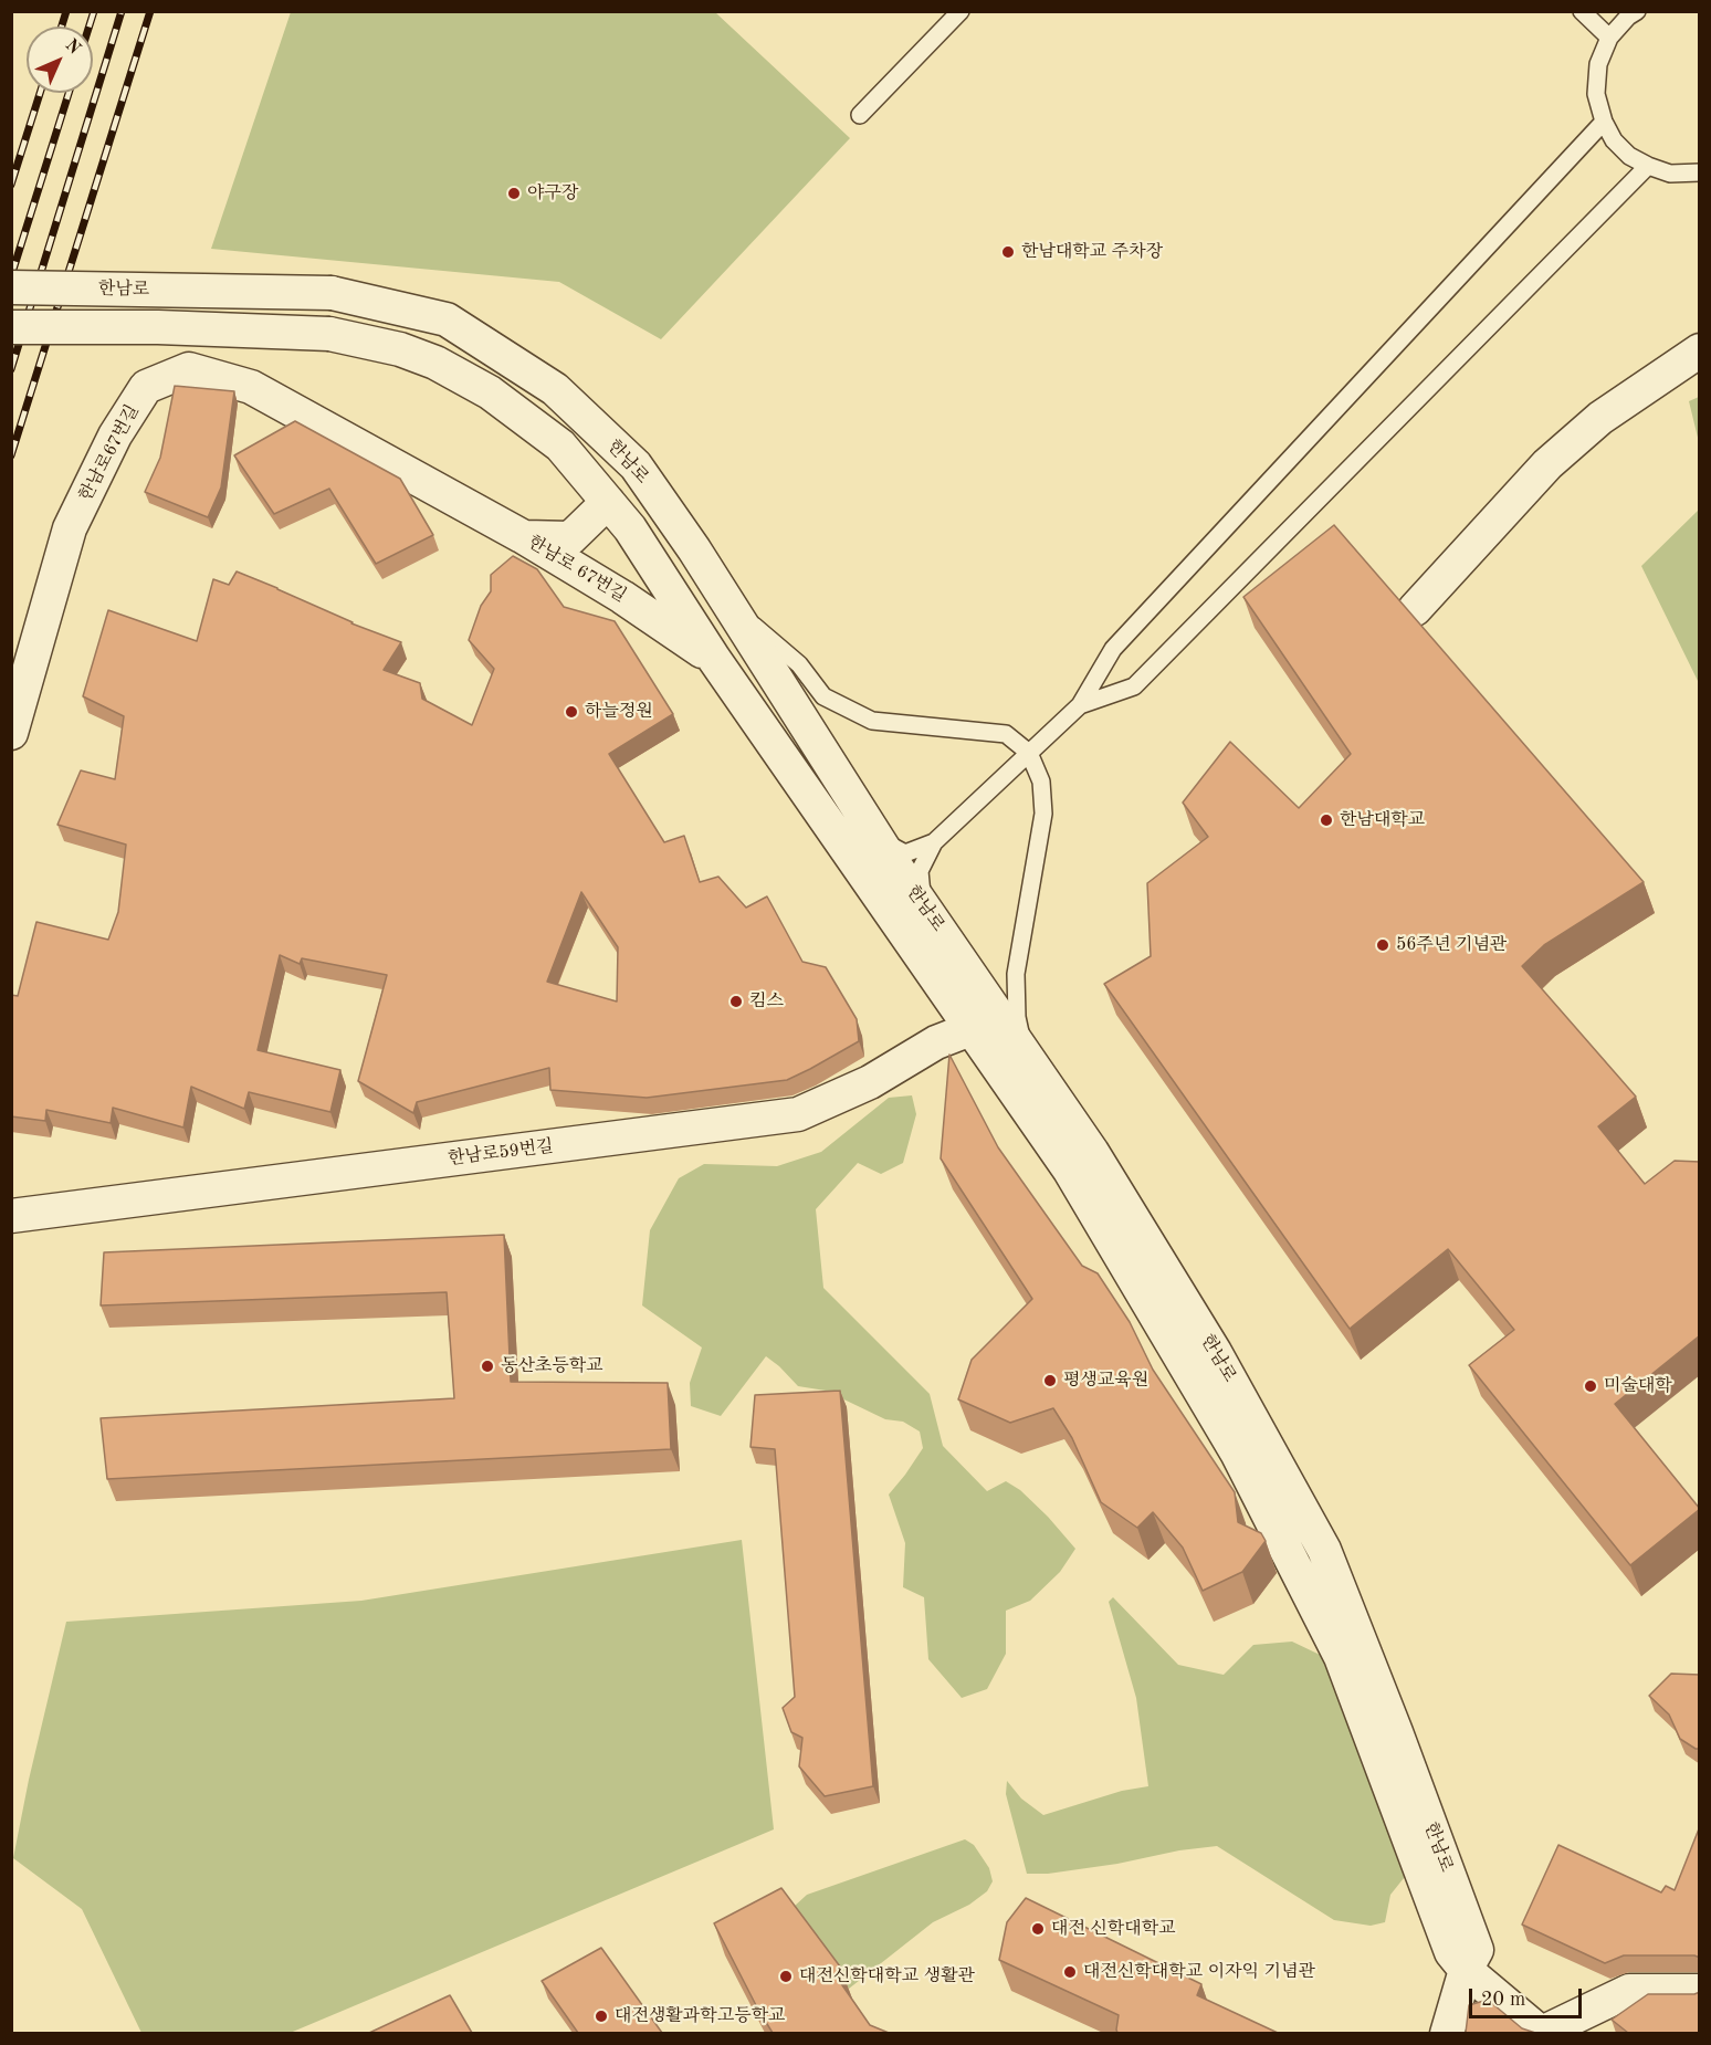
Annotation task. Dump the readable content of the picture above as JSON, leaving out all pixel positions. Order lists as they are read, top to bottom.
{
  "streets": {
    "street": [
      "한남로",
      "한남로67번길",
      "한남로 67번길",
      "한남로59번길"
    ]
  },
  "crossings": [
    ["한남로", "한남로 67번길"],
    ["한남로", "한남로59번길"],
    ["한남로67번길", "한남로 67번길"]
  ],
  "places": [
    "야구장",
    "한남대학교 주차장",
    "하늘정원",
    "한남대학교",
    "56주년 기념관",
    "킴스",
    "동산초등학교",
    "평생교육원",
    "미술대학",
    "대전 신학대학교",
    "대전신학대학교 이자익 기념관",
    "대전신학대학교 생활관",
    "대전생활과학고등학교"
  ],
  "scale_bar": "20 m",
  "north": "top right"
}
